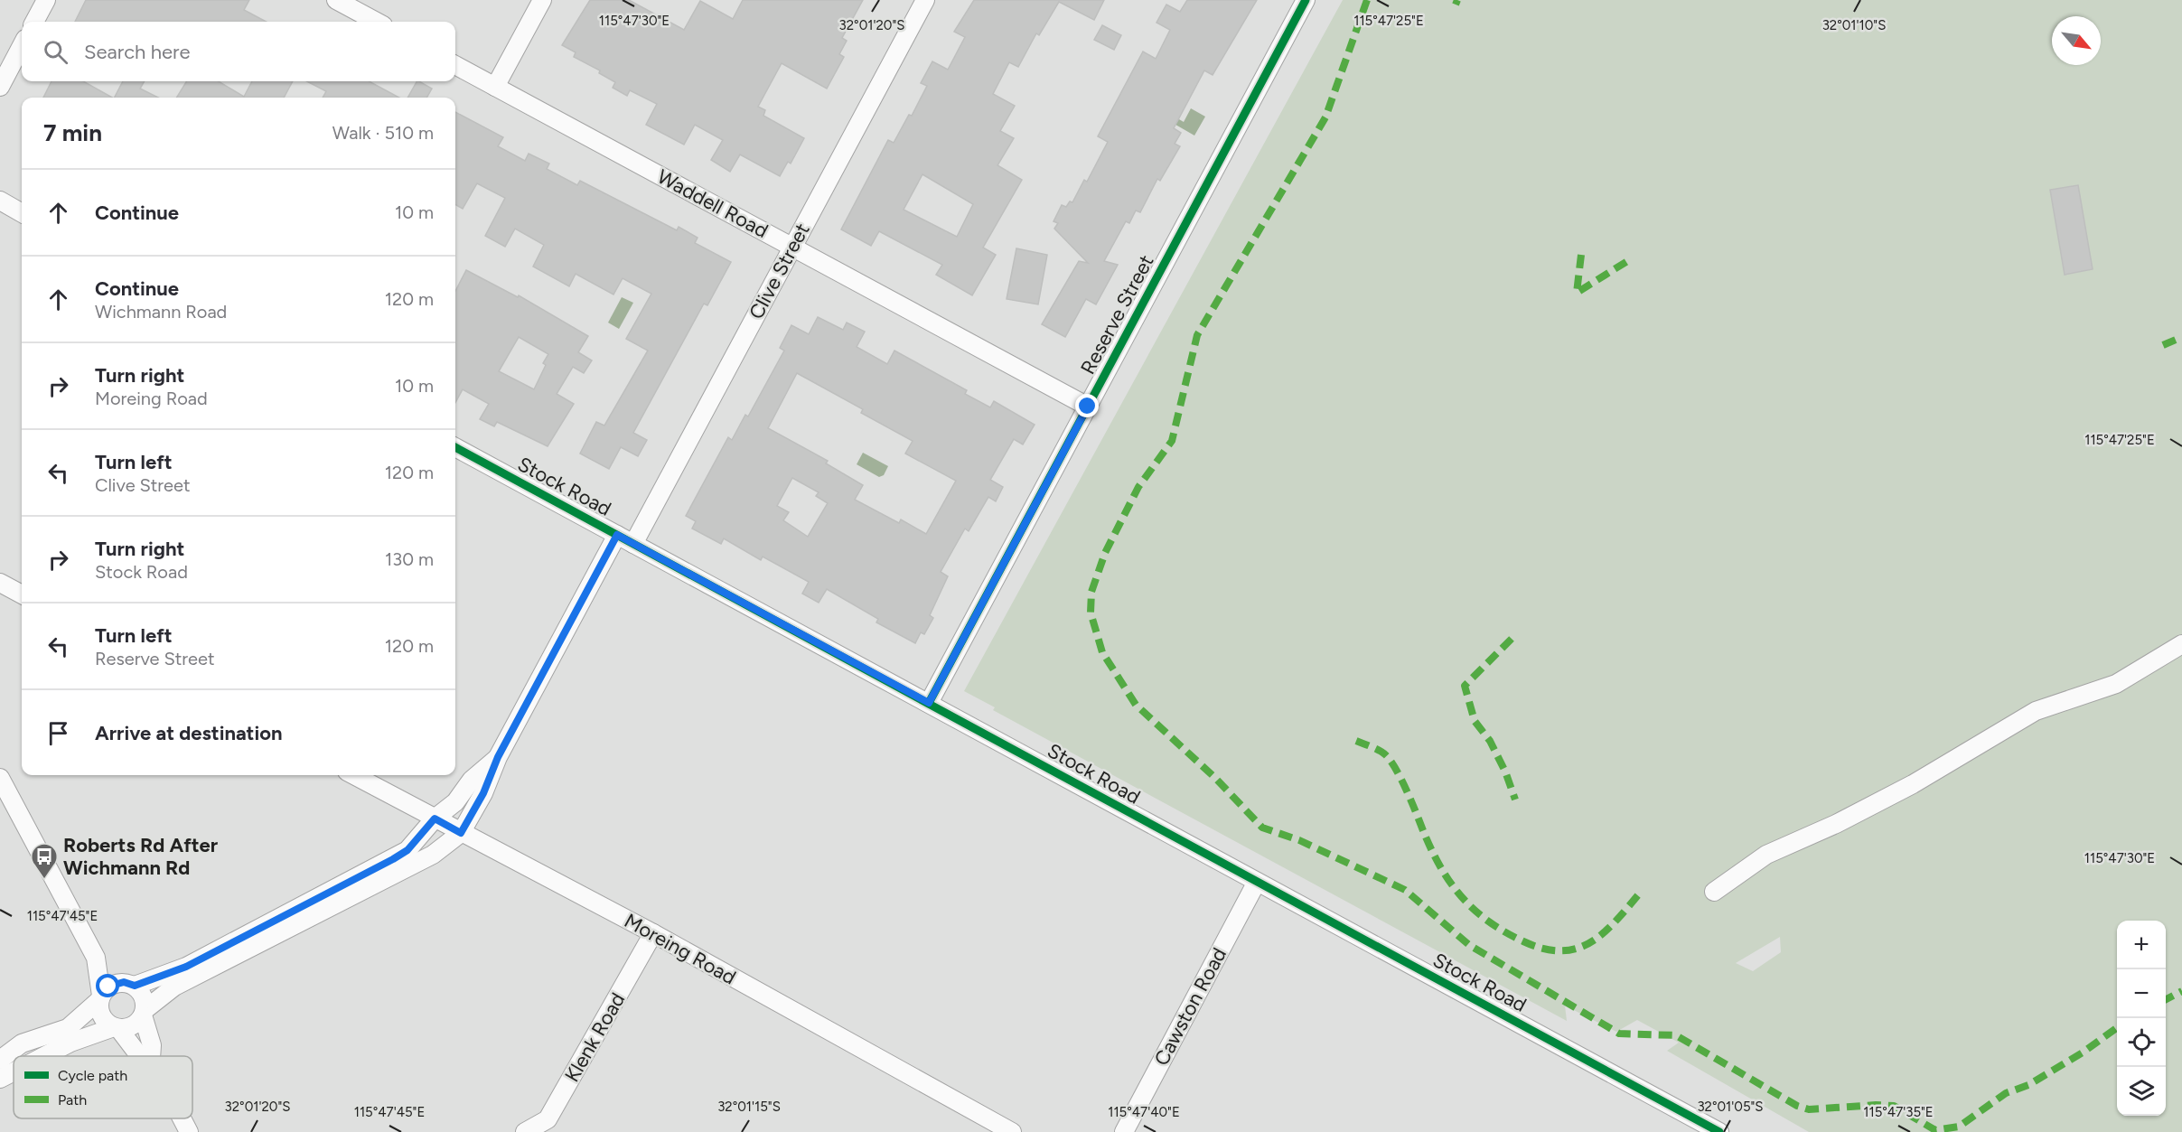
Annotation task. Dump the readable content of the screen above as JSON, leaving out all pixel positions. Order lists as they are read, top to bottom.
{
  "streets": {
    "street": [
      "Waddell Road",
      "Clive Street",
      "Reserve Street",
      "Stock Road",
      "Moreing Road",
      "Cawston Road",
      "Klenk Road"
    ]
  },
  "crossings": [
    ["Waddell Road", "Clive Street"],
    ["Waddell Road", "Reserve Street"],
    ["Clive Street", "Stock Road"],
    ["Reserve Street", "Stock Road"],
    ["Stock Road", "Cawston Road"],
    ["Moreing Road", "Klenk Road"]
  ],
  "places": {
    "bus stop": ["Roberts Rd After Wichmann Rd"]
  },
  "legend": ["Cycle path", "Path"],
  "north": "bottom right",
  "page": {
    "search": "Search here",
    "heading": ["7 min", "Walk · 510 m"],
    "list": [
      ["Continue", "10 m"],
      ["Continue", "Wichmann Road", "120 m"],
      ["Turn right", "Moreing Road", "10 m"],
      ["Turn left", "Clive Street", "120 m"],
      ["Turn right", "Stock Road", "130 m"],
      ["Turn left", "Reserve Street", "120 m"],
      "Arrive at destination"
    ],
    "map_buttons": ["+", "−"]
  },
  "coordinates": [
    "115°47'30\"E",
    "115°47'25\"E",
    "32°01'20\"S",
    "32°01'10\"S",
    "115°47'45\"E",
    "32°01'15\"S",
    "32°01'05\"S",
    "115°47'40\"E",
    "115°47'35\"E"
  ]
}
